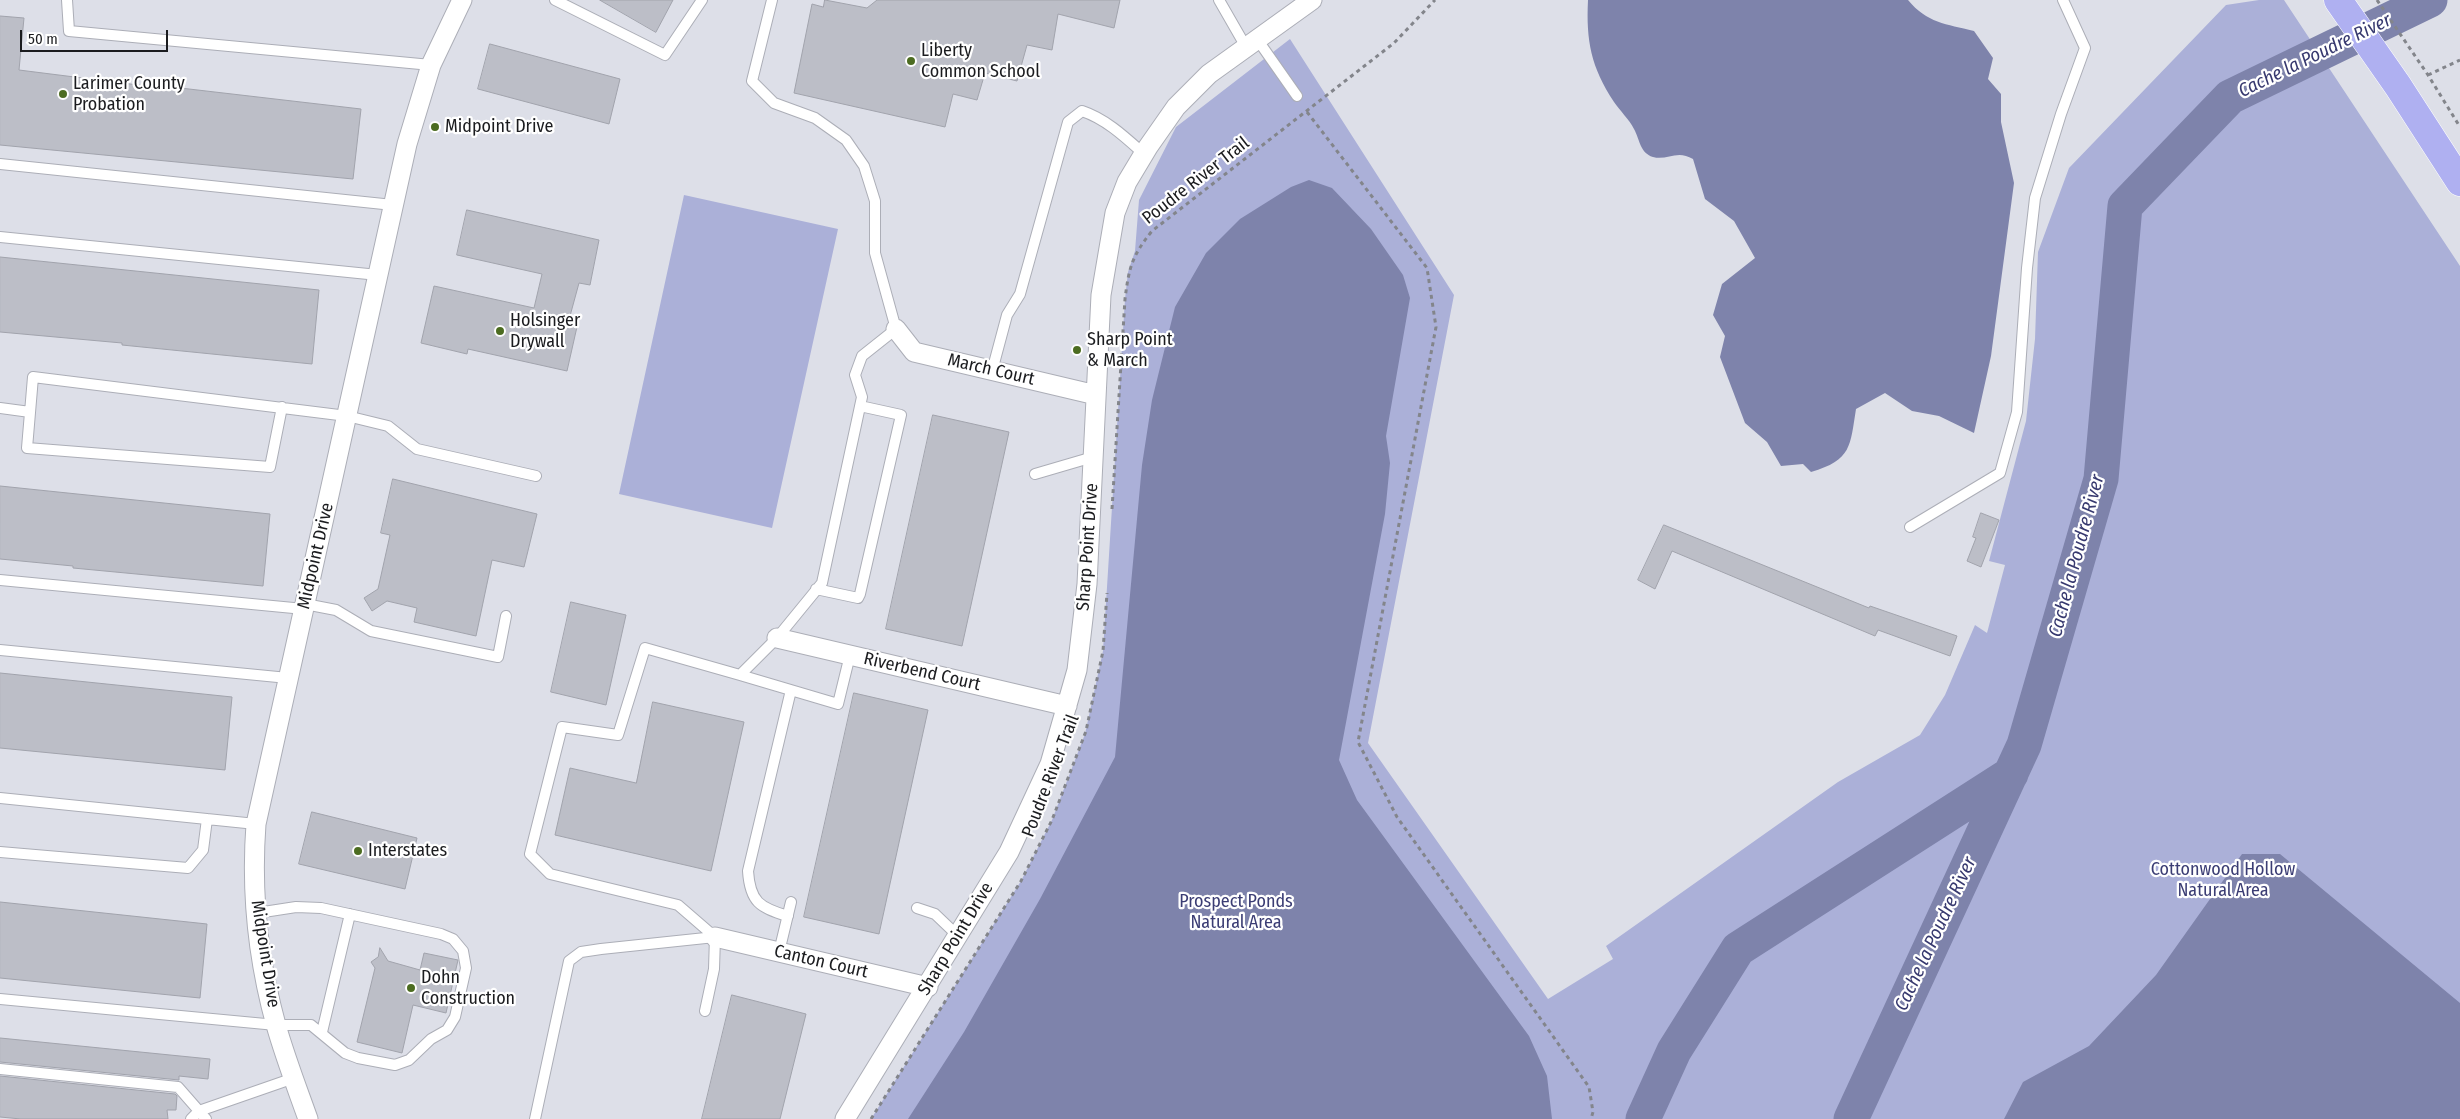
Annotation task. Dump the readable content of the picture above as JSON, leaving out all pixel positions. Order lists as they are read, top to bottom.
{
  "streets": {
    "street": [
      "March Court",
      "Sharp Point Drive",
      "Midpoint Drive",
      "Riverbend Court",
      "Canton Court"
    ],
    "path": ["Poudre River Trail"]
  },
  "crossings": [
    ["March Court", "Sharp Point Drive"],
    ["Sharp Point Drive", "Riverbend Court"],
    ["Sharp Point Drive", "Canton Court"]
  ],
  "water": ["Cache la Poudre River"],
  "parks": ["Cottonwood Hollow Natural Area", "Prospect Ponds Natural Area"],
  "places": [
    "Liberty Common School",
    "Larimer County Probation",
    "Midpoint Drive",
    "Holsinger Drywall",
    "Sharp Point & March",
    "Interstates",
    "Dohn Construction"
  ],
  "scale_bar": "50 m"
}
